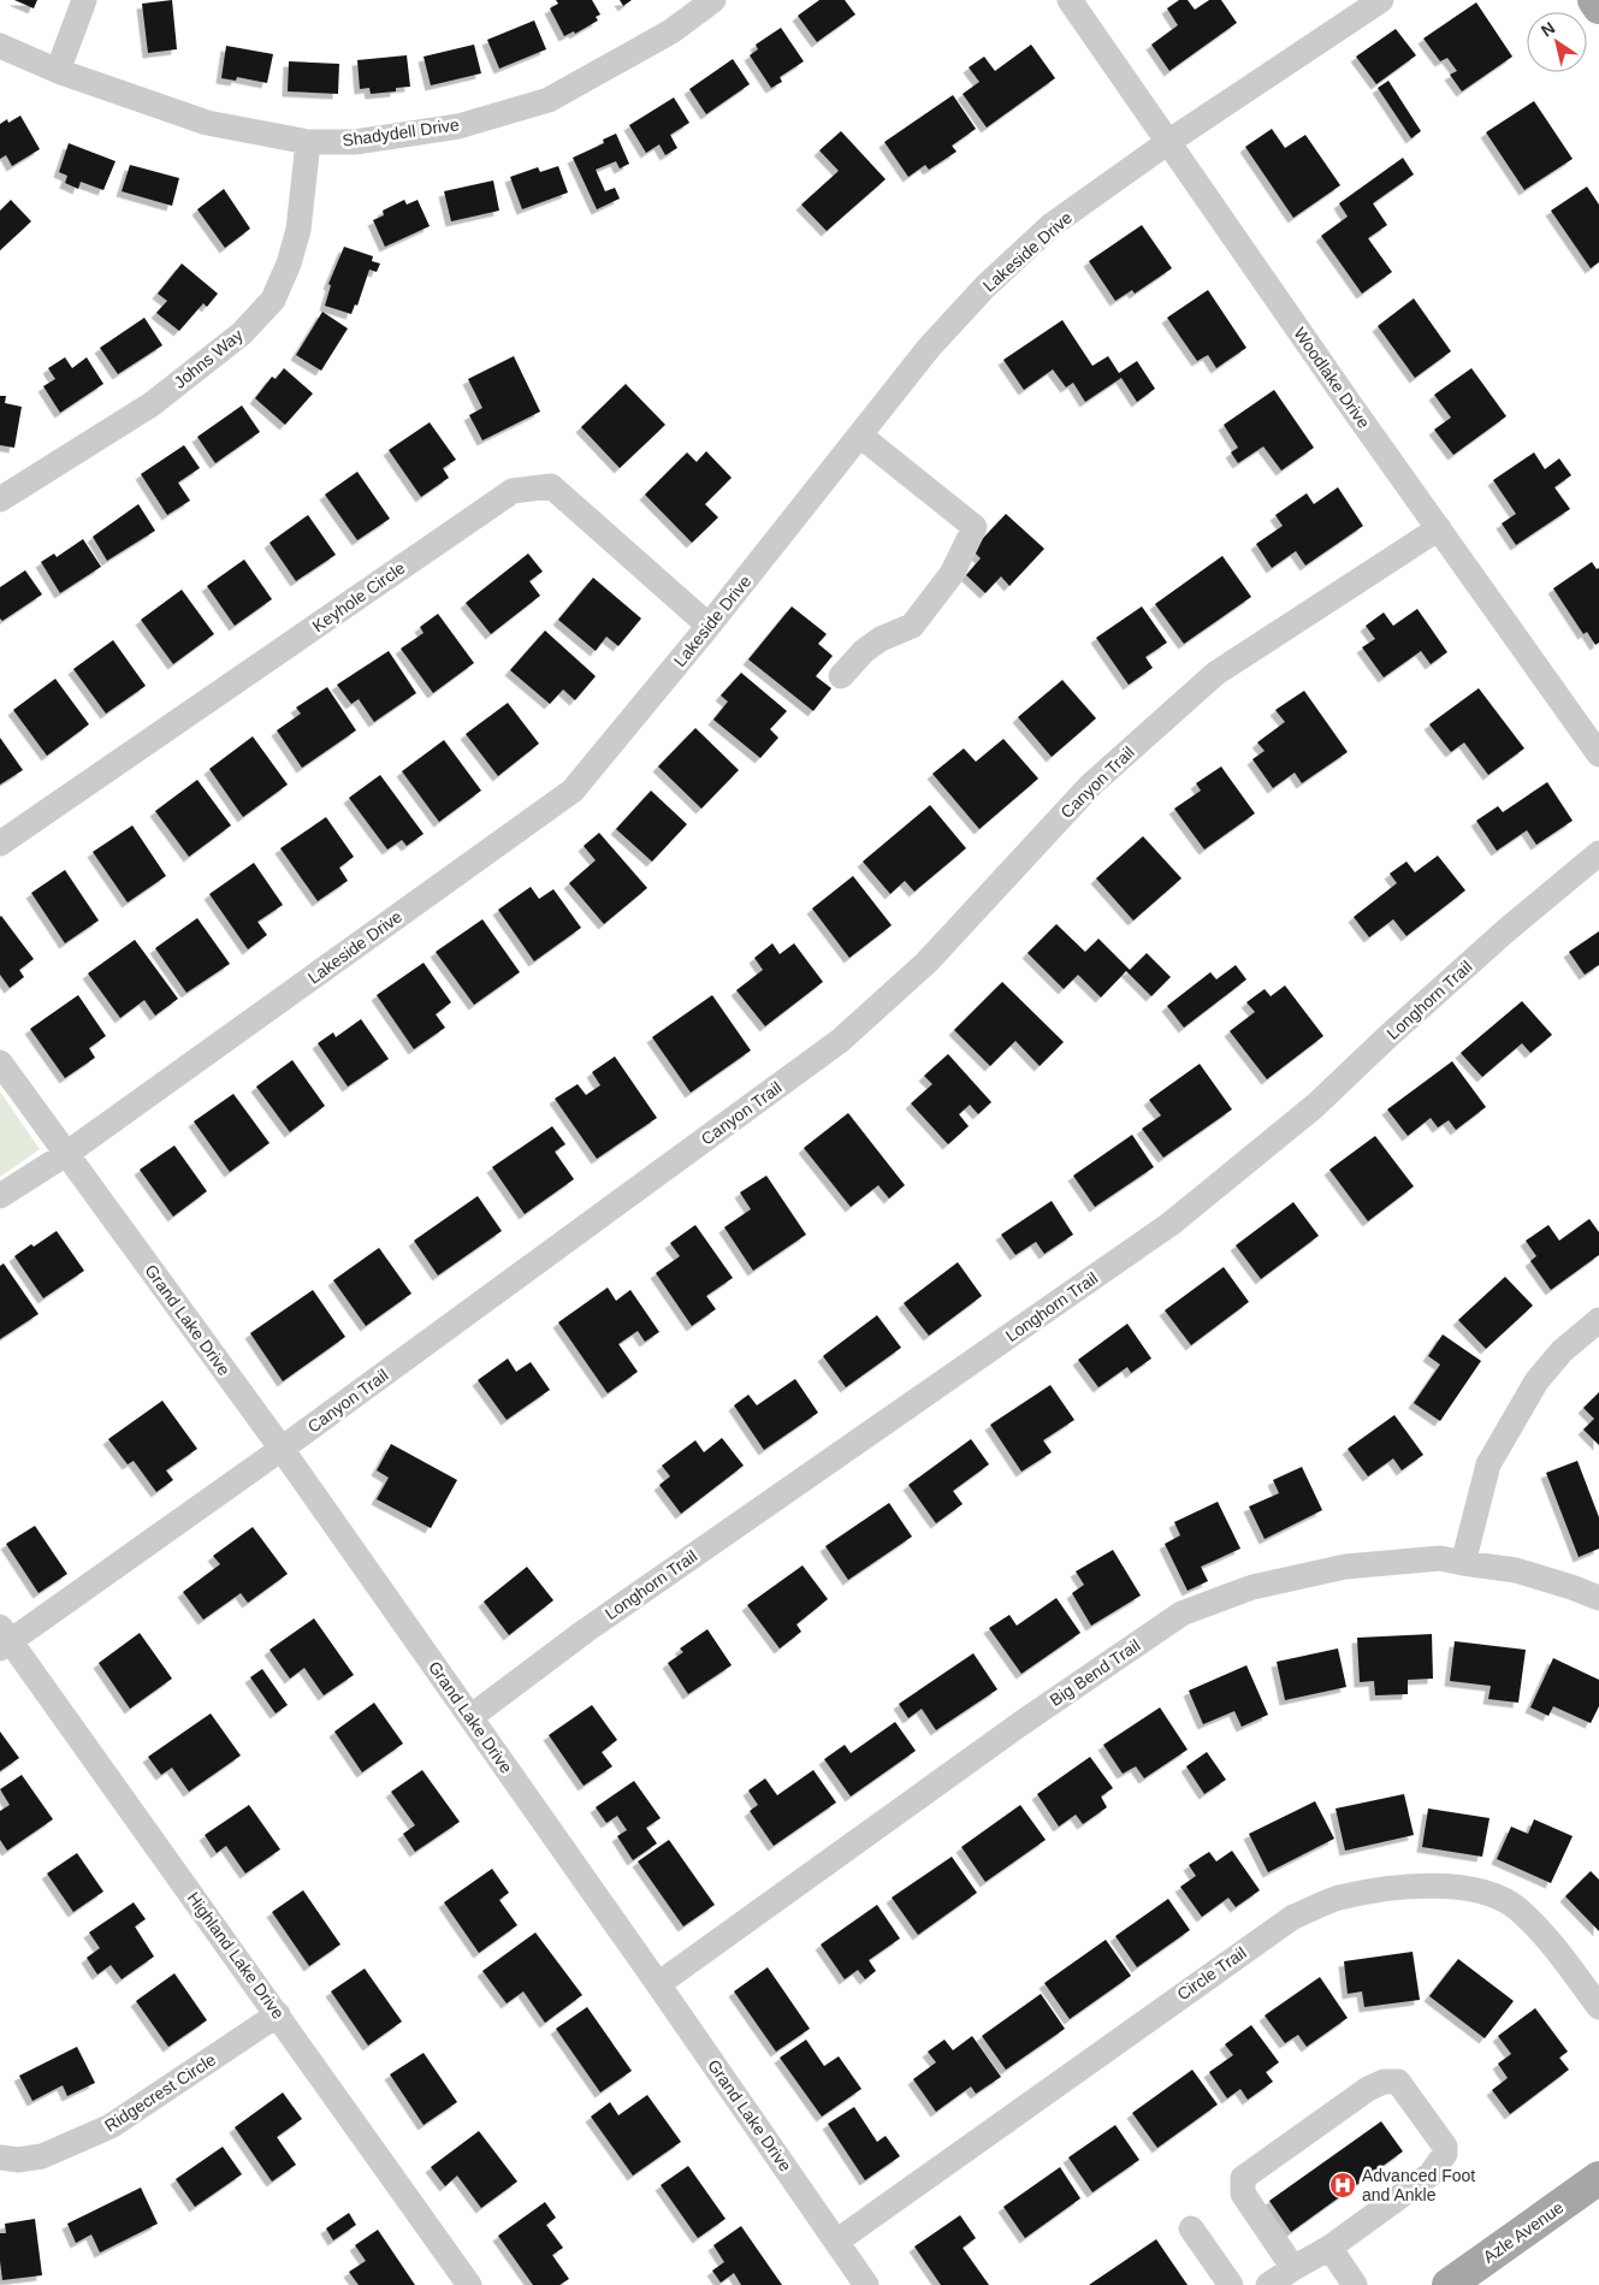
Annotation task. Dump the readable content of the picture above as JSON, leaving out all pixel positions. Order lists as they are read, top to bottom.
{
  "streets": {
    "main road": ["Azle Avenue"],
    "street": [
      "Shadydell Drive",
      "Lakeside Drive",
      "Johns Way",
      "Woodlake Drive",
      "Keyhole Circle",
      "Canyon Trail",
      "Longhorn Trail",
      "Grand Lake Drive",
      "Big Bend Trail",
      "Highland Lake Drive",
      "Circle Trail",
      "Ridgecrest Circle"
    ]
  },
  "crossings": [
    ["Shadydell Drive", "Johns Way"],
    ["Lakeside Drive", "Woodlake Drive"],
    ["Lakeside Drive", "Keyhole Circle"],
    ["Lakeside Drive", "Grand Lake Drive"],
    ["Woodlake Drive", "Canyon Trail"],
    ["Canyon Trail", "Grand Lake Drive"],
    ["Canyon Trail", "Highland Lake Drive"],
    ["Longhorn Trail", "Grand Lake Drive"],
    ["Grand Lake Drive", "Big Bend Trail"],
    ["Grand Lake Drive", "Circle Trail"],
    ["Highland Lake Drive", "Ridgecrest Circle"]
  ],
  "places": {
    "hospital": ["Advanced Foot and Ankle"]
  },
  "north": "top left"
}
